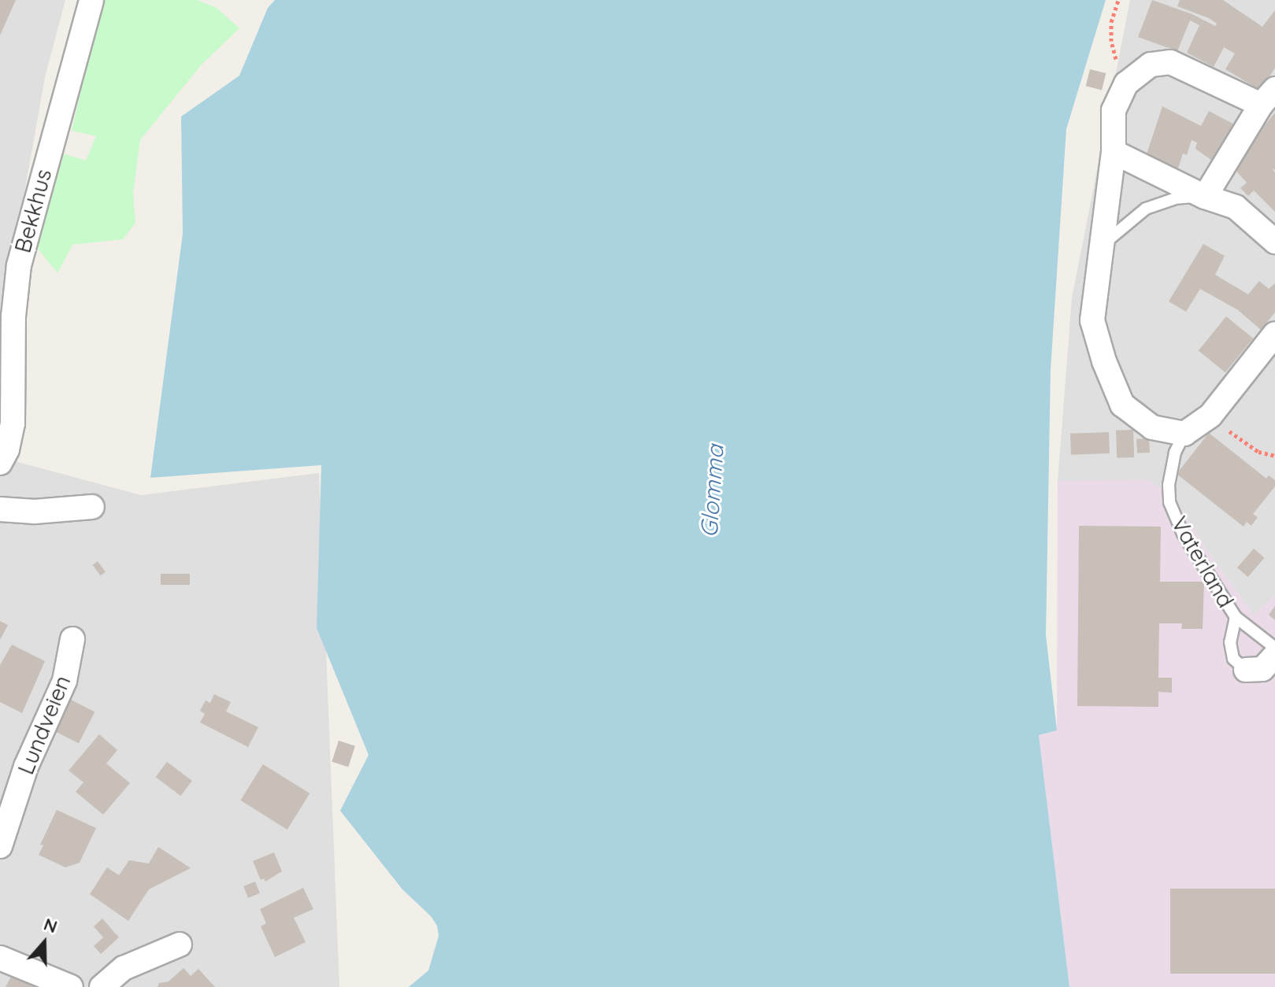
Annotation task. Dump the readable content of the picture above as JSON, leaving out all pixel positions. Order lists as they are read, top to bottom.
{
  "streets": {
    "street": ["Bekkhus", "Vaterland", "Lundveien"]
  },
  "water": ["Glomma"],
  "north": "top"
}
